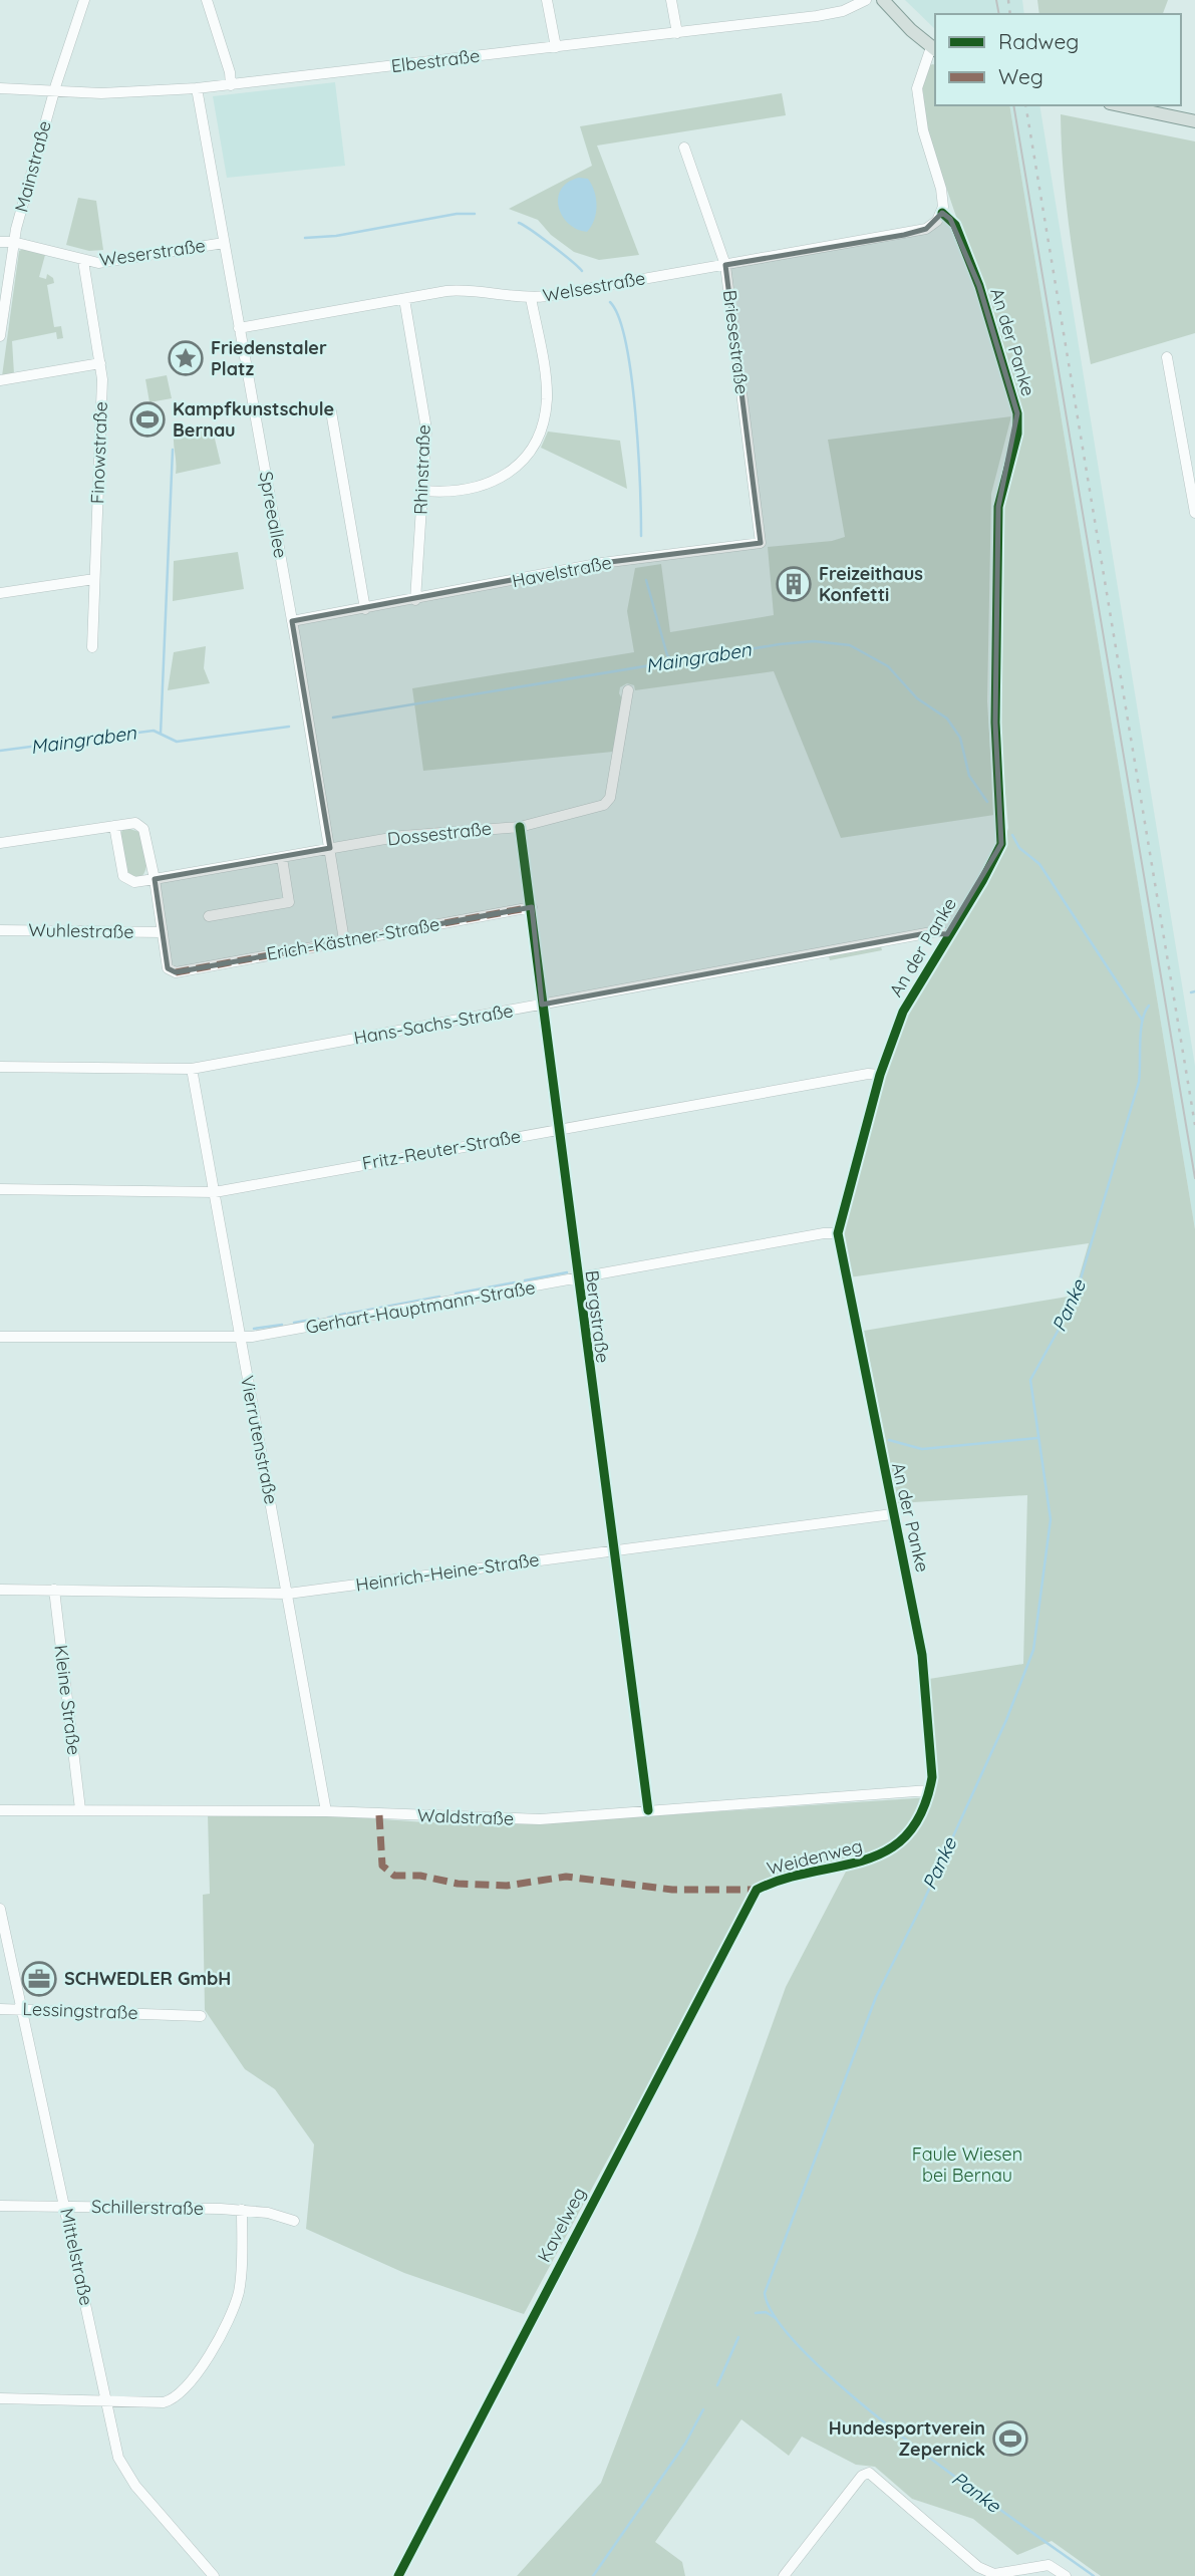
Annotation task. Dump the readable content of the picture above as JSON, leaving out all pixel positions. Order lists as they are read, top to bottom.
{
  "streets": {
    "street": [
      "Elbestraße",
      "Mainstraße",
      "Weserstraße",
      "Welsestraße",
      "Briesestraße",
      "An der Panke",
      "Finowstraße",
      "Rhinstraße",
      "Spreeallee",
      "Havelstraße",
      "Dossestraße",
      "Wuhlestraße",
      "Erich-Kästner-Straße",
      "Hans-Sachs-Straße",
      "Fritz-Reuter-Straße",
      "Gerhart-Hauptmann-Straße",
      "Bergstraße",
      "Vierrutenstraße",
      "Heinrich-Heine-Straße",
      "Kleine Straße",
      "Waldstraße",
      "Weidenweg",
      "Lessingstraße",
      "Schillerstraße",
      "Kavelweg",
      "Mittelstraße"
    ]
  },
  "crossings": [
    ["Elbestraße", "Mainstraße"],
    ["Elbestraße", "Spreeallee"],
    ["Mainstraße", "Weserstraße"],
    ["Weserstraße", "Finowstraße"],
    ["Weserstraße", "Spreeallee"],
    ["Welsestraße", "Briesestraße"],
    ["Welsestraße", "An der Panke"],
    ["Welsestraße", "Rhinstraße"],
    ["Welsestraße", "Spreeallee"],
    ["Briesestraße", "Havelstraße"],
    ["An der Panke", "Hans-Sachs-Straße"],
    ["An der Panke", "Fritz-Reuter-Straße"],
    ["An der Panke", "Gerhart-Hauptmann-Straße"],
    ["An der Panke", "Heinrich-Heine-Straße"],
    ["An der Panke", "Waldstraße"],
    ["An der Panke", "Weidenweg"],
    ["Rhinstraße", "Havelstraße"],
    ["Spreeallee", "Havelstraße"],
    ["Spreeallee", "Dossestraße"],
    ["Spreeallee", "Erich-Kästner-Straße"],
    ["Dossestraße", "Bergstraße"],
    ["Wuhlestraße", "Erich-Kästner-Straße"],
    ["Erich-Kästner-Straße", "Bergstraße"],
    ["Hans-Sachs-Straße", "Bergstraße"],
    ["Hans-Sachs-Straße", "Vierrutenstraße"],
    ["Fritz-Reuter-Straße", "Bergstraße"],
    ["Fritz-Reuter-Straße", "Vierrutenstraße"],
    ["Gerhart-Hauptmann-Straße", "Bergstraße"],
    ["Gerhart-Hauptmann-Straße", "Vierrutenstraße"],
    ["Bergstraße", "Heinrich-Heine-Straße"],
    ["Bergstraße", "Waldstraße"],
    ["Vierrutenstraße", "Heinrich-Heine-Straße"],
    ["Vierrutenstraße", "Waldstraße"],
    ["Heinrich-Heine-Straße", "Kleine Straße"],
    ["Kleine Straße", "Waldstraße"],
    ["Waldstraße", "Weidenweg"],
    ["Weidenweg", "Kavelweg"],
    ["Lessingstraße", "Mittelstraße"],
    ["Schillerstraße", "Mittelstraße"]
  ],
  "water": ["Maingraben", "Panke"],
  "parks": ["Faule Wiesen bei Bernau"],
  "places": {
    "place": ["Friedenstaler Platz"],
    "sports": ["Kampfkunstschule Bernau", "Hundesportverein Zepernick"],
    "building": ["Freizeithaus Konfetti"],
    "office": ["SCHWEDLER GmbH"]
  },
  "legend": ["Radweg", "Weg"]
}
